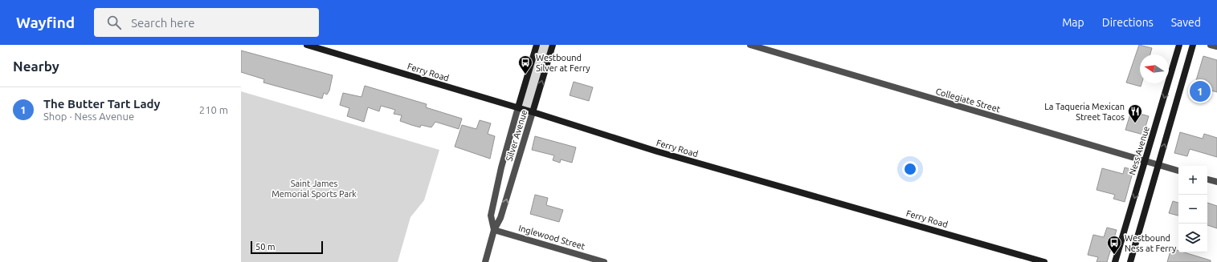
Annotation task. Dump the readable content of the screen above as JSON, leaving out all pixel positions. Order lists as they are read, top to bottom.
{
  "streets": {
    "main road": ["Ferry Road", "Silver Avenue", "Ness Avenue"],
    "street": ["Collegiate Street", "Inglewood Street"]
  },
  "crossings": [
    ["Ferry Road", "Silver Avenue"],
    ["Collegiate Street", "Ness Avenue"],
    ["Silver Avenue", "Inglewood Street"]
  ],
  "parks": ["Saint James Memorial Sports Park"],
  "places": {
    "bus stop": ["Westbound Silver at Ferry", "Westbound Ness at Ferry"],
    "restaurant": ["La Taqueria Mexican Street Tacos"]
  },
  "scale_bar": "50 m",
  "north": "left",
  "page": {
    "header": "Wayfind",
    "search": "Search here",
    "nav": ["Map", "Directions", "Saved"],
    "heading": "Nearby",
    "pins": "1",
    "list": [
      {
        "mark": "1",
        "name": "The Butter Tart Lady",
        "note": "Shop · Ness Avenue",
        "value": "210 m"
      }
    ],
    "map_buttons": ["+", "−"],
    "scale": "50 m"
  }
}
